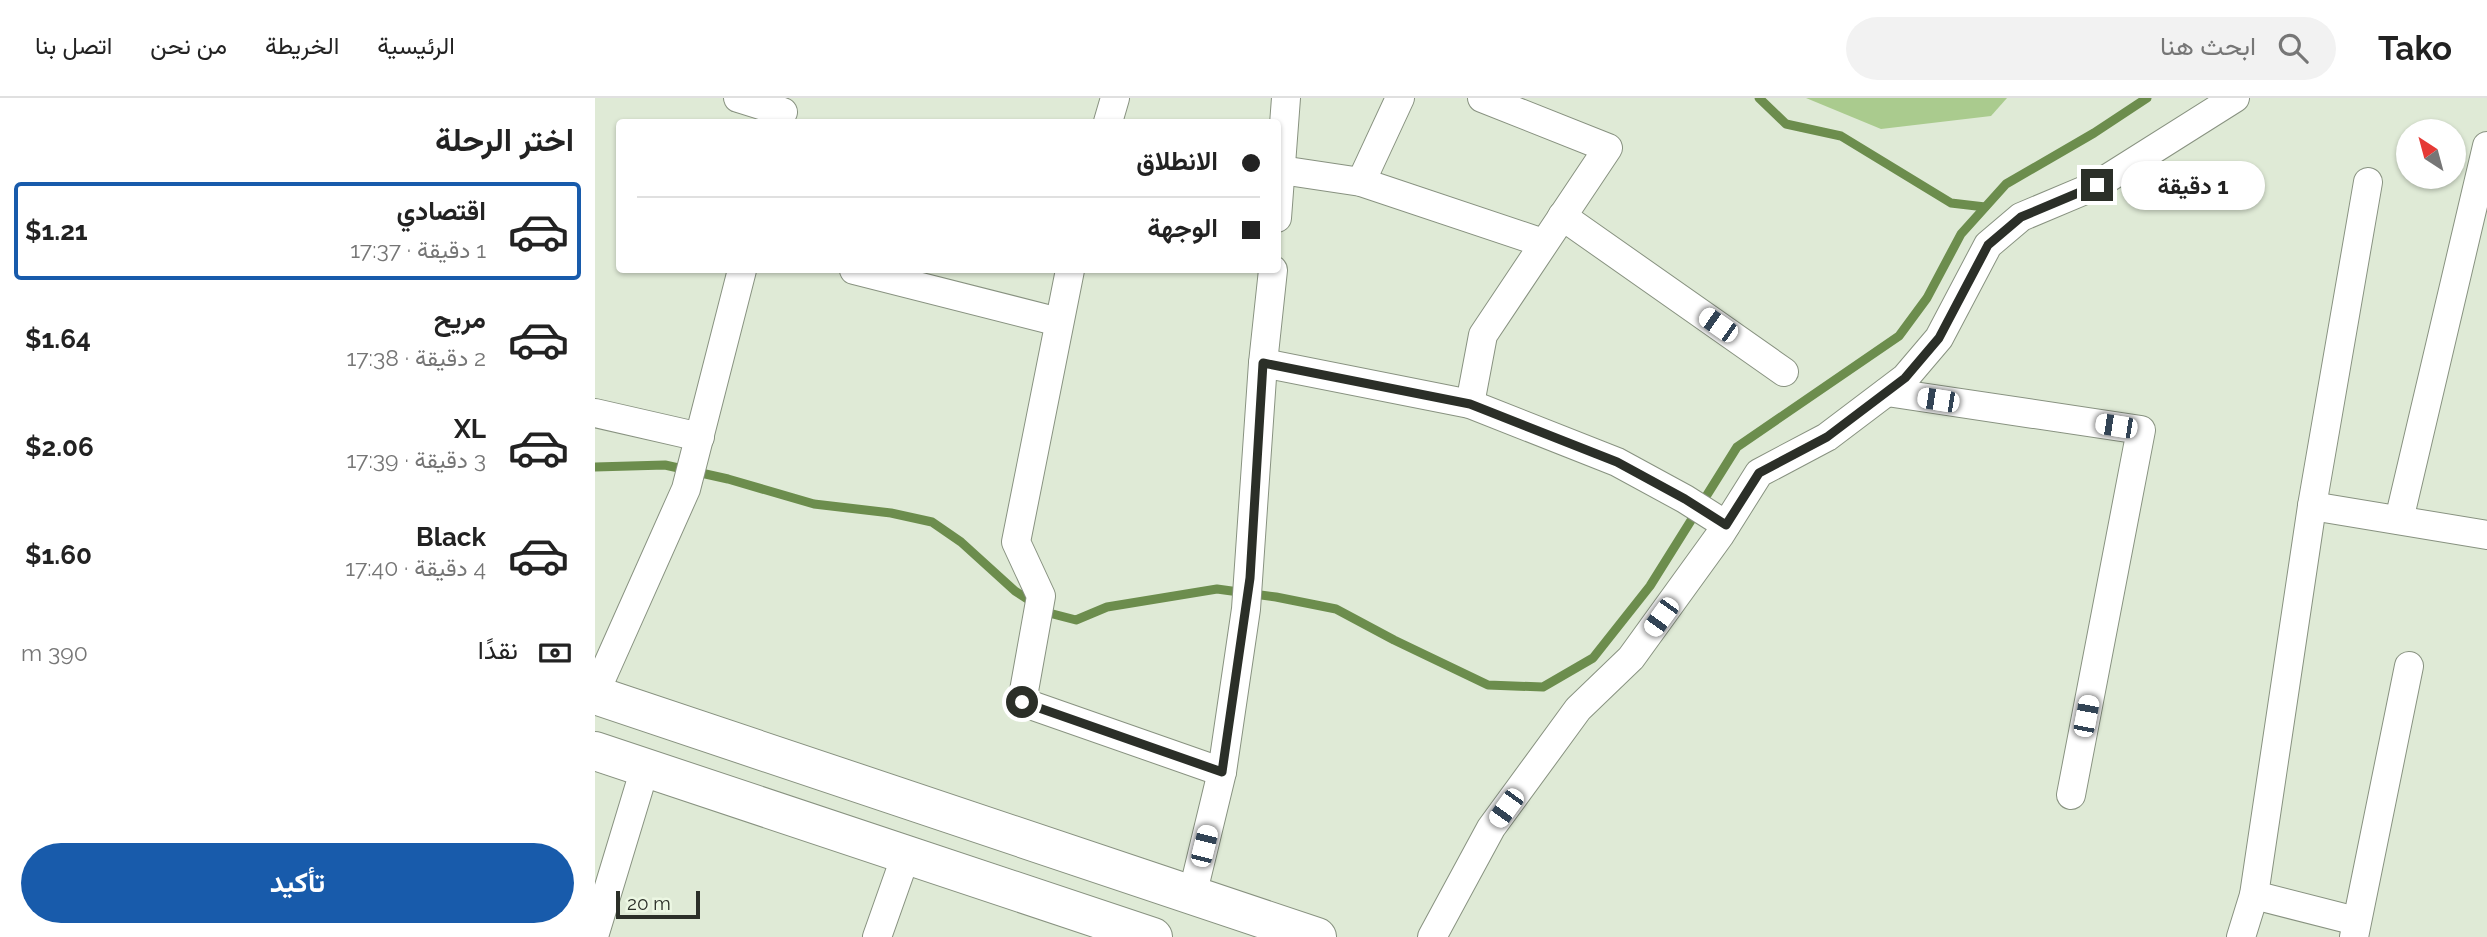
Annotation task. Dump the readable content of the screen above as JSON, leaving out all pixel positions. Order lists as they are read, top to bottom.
{
  "scale_bar": "20 m",
  "north": "top left",
  "page": {
    "header": "Tako",
    "search": "ابحث هنا",
    "nav": [
      "الرئيسية",
      "الخريطة",
      "من نحن",
      "اتصل بنا"
    ],
    "heading": "اختر الرحلة",
    "banner": ["الانطلاق", "الوجهة"],
    "bubble": "1 دقيقة",
    "list": [
      {
        "name": "اقتصادي",
        "note": "1 دقيقة · 17:37",
        "value": "$1.21"
      },
      {
        "name": "مريح",
        "note": "2 دقيقة · 17:38",
        "value": "$1.64"
      },
      {
        "name": "XL",
        "note": "3 دقيقة · 17:39",
        "value": "$2.06"
      },
      {
        "name": "Black",
        "note": "4 دقيقة · 17:40",
        "value": "$1.60"
      }
    ],
    "pay": ["نقدًا", "390 m"],
    "buttons": "تأكيد",
    "scale": "20 m"
  }
}
